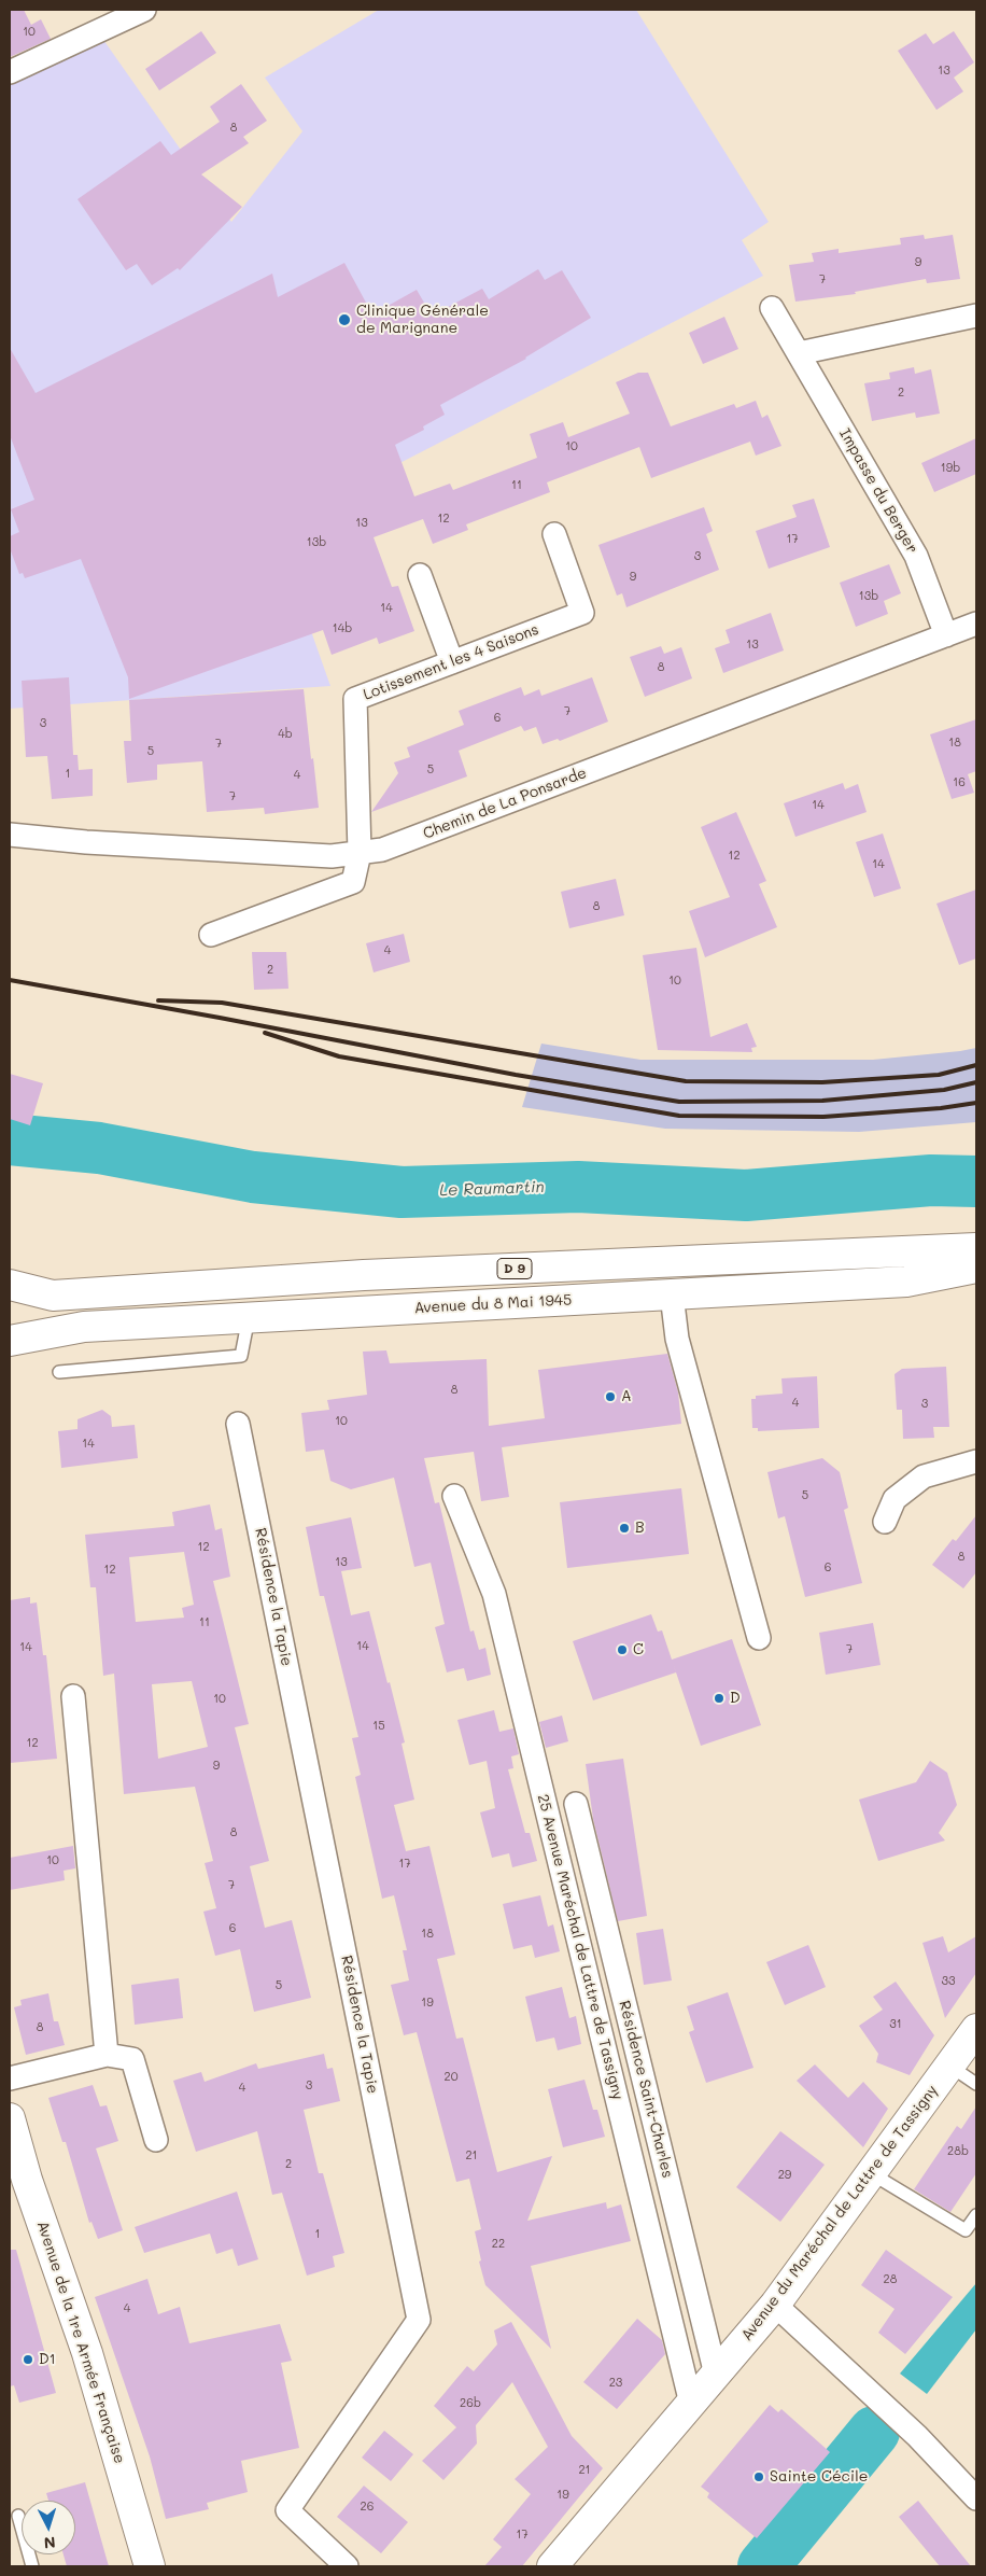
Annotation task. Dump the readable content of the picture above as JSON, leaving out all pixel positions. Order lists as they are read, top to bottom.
{
  "streets": {
    "main road": [
      "D 9",
      "Avenue du 8 Mai 1945",
      "Avenue du Maréchal de Lattre de Tassigny",
      "Avenue de la 1re Armée Française"
    ],
    "street": [
      "Impasse du Berger",
      "Lotissement les 4 Saisons",
      "Chemin de La Ponsarde",
      "Résidence la Tapie",
      "25 Avenue Maréchal de Lattre de Tassigny",
      "Résidence Saint-Charles"
    ]
  },
  "crossings": [
    ["Impasse du Berger", "Chemin de La Ponsarde"],
    ["Lotissement les 4 Saisons", "Chemin de La Ponsarde"],
    ["25 Avenue Maréchal de Lattre de Tassigny", "Avenue du Maréchal de Lattre de Tassigny"],
    ["Résidence Saint-Charles", "Avenue du Maréchal de Lattre de Tassigny"]
  ],
  "water": ["Le Raumartin"],
  "places": [
    "Clinique Générale de Marignane",
    "A",
    "B",
    "C",
    "D",
    "D1",
    "Sainte Cécile"
  ],
  "house_numbers": [
    "10",
    "13",
    "8",
    "9",
    "7",
    "2",
    "10",
    "19b",
    "11",
    "12",
    "13",
    "17",
    "13b",
    "3",
    "9",
    "13b",
    "14",
    "14b",
    "13",
    "8",
    "7",
    "6",
    "3",
    "4b",
    "18",
    "7",
    "5",
    "5",
    "1",
    "4",
    "16",
    "7",
    "14",
    "12",
    "14",
    "8",
    "4",
    "2",
    "10",
    "8",
    "4",
    "3",
    "10",
    "14",
    "5",
    "12",
    "8",
    "13",
    "6",
    "12",
    "11",
    "14",
    "14",
    "7",
    "10",
    "15",
    "12",
    "9",
    "8",
    "10",
    "17",
    "7",
    "6",
    "18",
    "33",
    "5",
    "19",
    "31",
    "8",
    "20",
    "3",
    "4",
    "28b",
    "21",
    "2",
    "29",
    "1",
    "22",
    "28",
    "4",
    "23",
    "26b",
    "21",
    "19",
    "26",
    "17"
  ],
  "north": "bottom"
}
